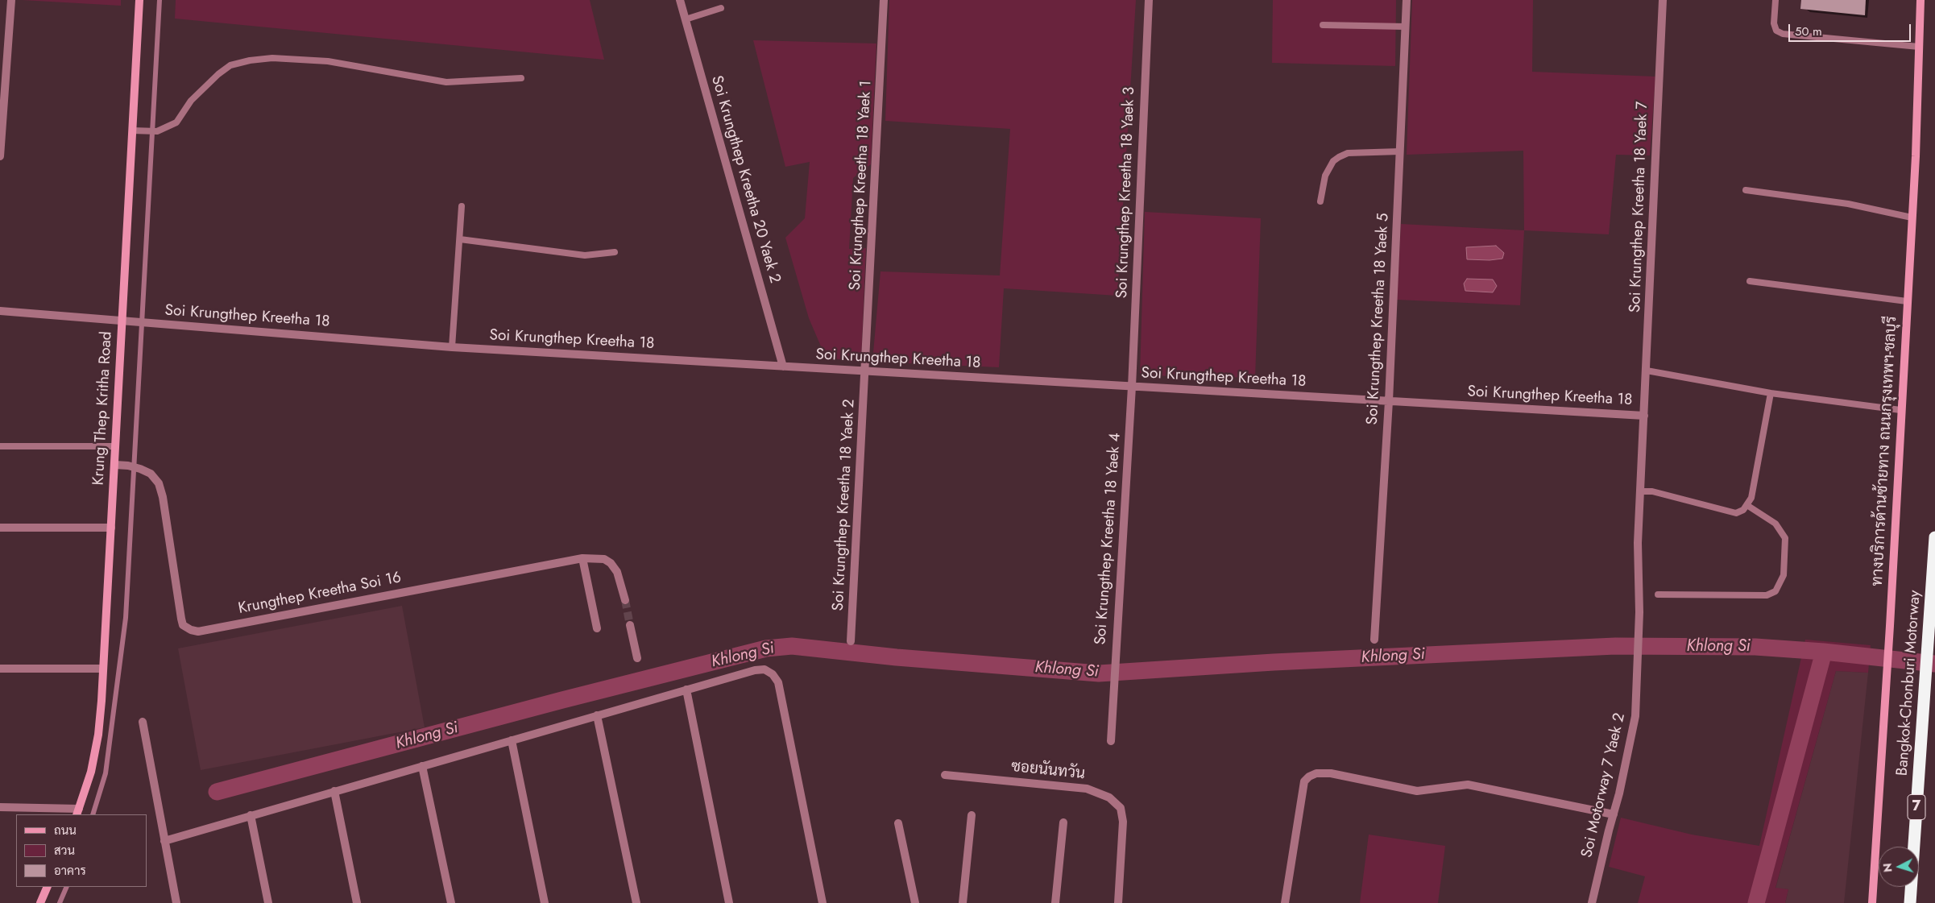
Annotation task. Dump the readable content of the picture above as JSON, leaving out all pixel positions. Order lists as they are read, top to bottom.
{
  "streets": {
    "highway": ["Bangkok-Chonburi Motorway", "7"],
    "main road": ["Krung Thep Kritha Road", "ทางบริการด้านซ้ายทาง ถนนกรุงเทพฯ-ชลบุรี"],
    "street": [
      "Soi Krungthep Kreetha 20 Yaek 2",
      "Soi Krungthep Kreetha 18 Yaek 1",
      "Soi Krungthep Kreetha 18 Yaek 3",
      "Soi Krungthep Kreetha 18 Yaek 7",
      "Soi Krungthep Kreetha 18",
      "Soi Krungthep Kreetha 18 Yaek 5",
      "Soi Krungthep Kreetha 18 Yaek 2",
      "Soi Krungthep Kreetha 18 Yaek 4",
      "Krungthep Kreetha Soi 16",
      "ซอยนันทวัน",
      "Soi Motorway 7 Yaek 2"
    ]
  },
  "crossings": [
    ["Soi Krungthep Kreetha 20 Yaek 2", "Soi Krungthep Kreetha 18"],
    ["Soi Krungthep Kreetha 18 Yaek 1", "Soi Krungthep Kreetha 18"],
    ["Soi Krungthep Kreetha 18 Yaek 1", "Soi Krungthep Kreetha 18 Yaek 2"],
    ["Soi Krungthep Kreetha 18 Yaek 3", "Soi Krungthep Kreetha 18"],
    ["Soi Krungthep Kreetha 18 Yaek 3", "Soi Krungthep Kreetha 18 Yaek 4"],
    ["Soi Krungthep Kreetha 18 Yaek 7", "Soi Krungthep Kreetha 18"],
    ["Soi Krungthep Kreetha 18 Yaek 7", "Soi Motorway 7 Yaek 2"],
    ["Soi Krungthep Kreetha 18", "Soi Krungthep Kreetha 18 Yaek 5"],
    ["Soi Krungthep Kreetha 18", "Krung Thep Kritha Road"],
    ["Soi Krungthep Kreetha 18", "Soi Krungthep Kreetha 18 Yaek 2"],
    ["Soi Krungthep Kreetha 18", "Soi Krungthep Kreetha 18 Yaek 4"],
    ["Krung Thep Kritha Road", "Krungthep Kreetha Soi 16"]
  ],
  "water": ["Khlong Si"],
  "legend": ["ถนน", "สวน", "อาคาร"],
  "scale_bar": "50 m",
  "north": "left"
}
